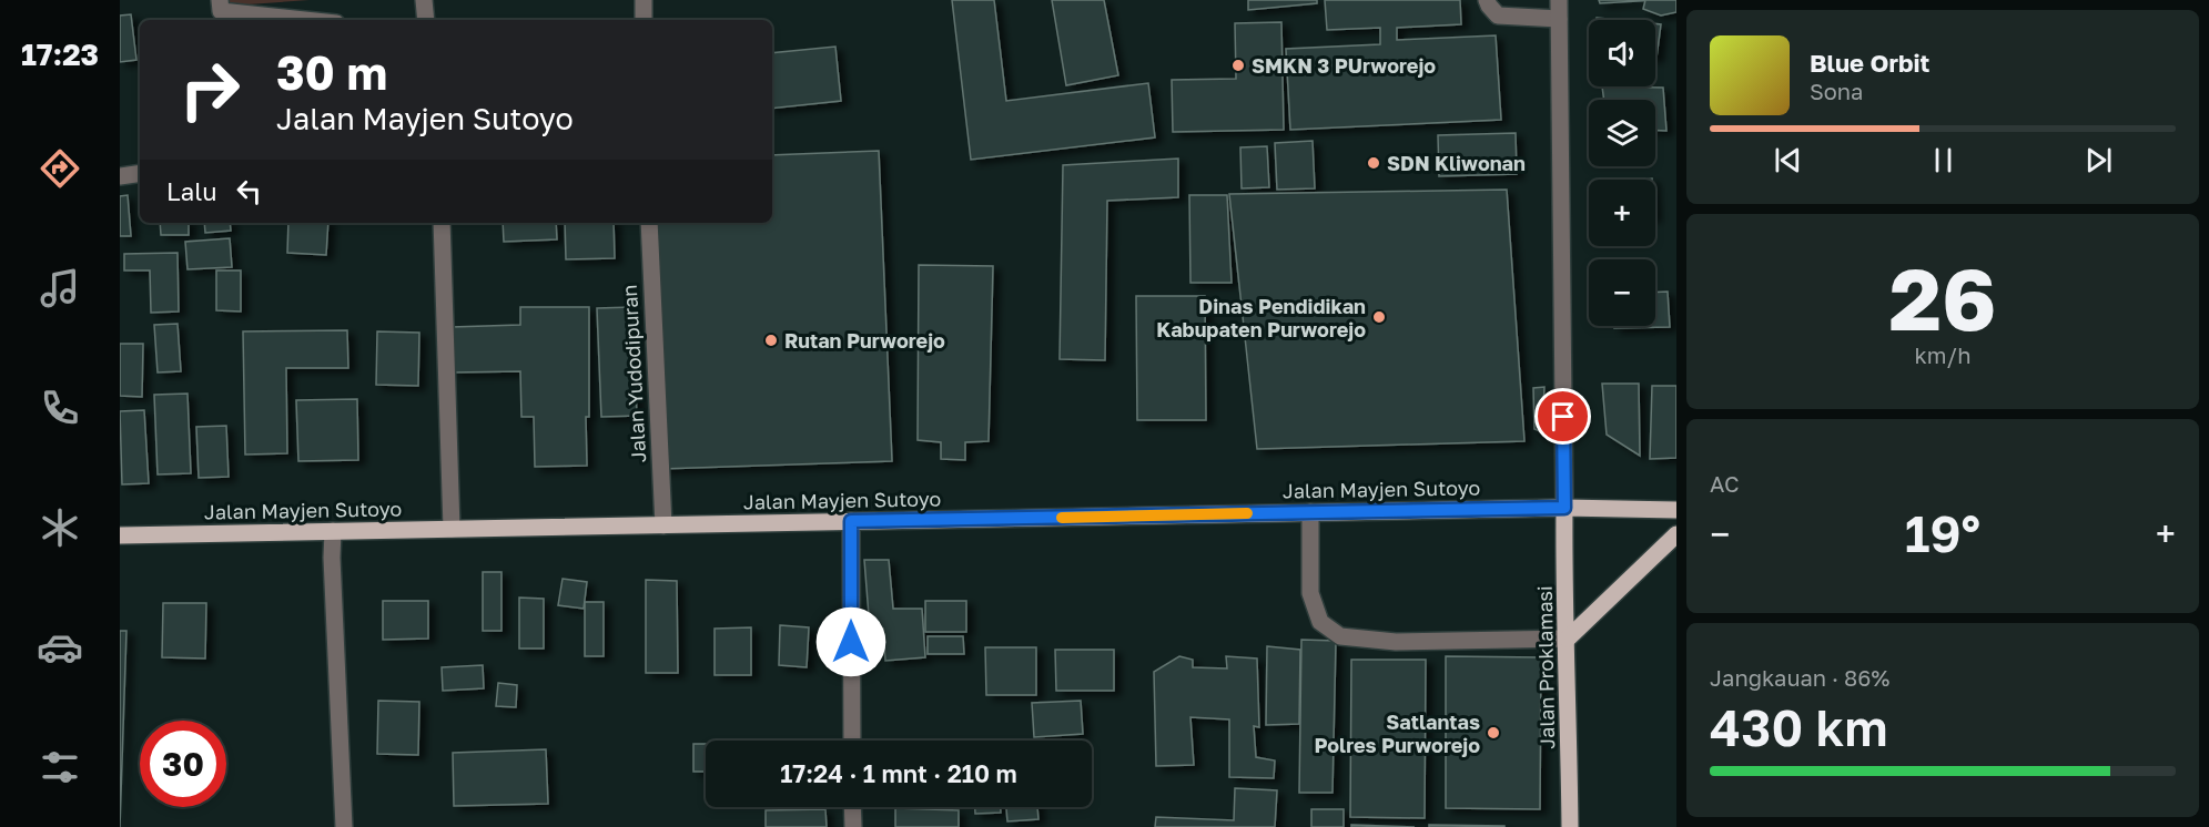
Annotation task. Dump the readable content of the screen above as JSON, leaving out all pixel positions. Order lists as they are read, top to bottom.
{
  "streets": {
    "main road": ["Jalan Mayjen Sutoyo", "Jalan Proklamasi"],
    "street": ["Jalan Yudodipuran"]
  },
  "crossings": [
    ["Jalan Yudodipuran", "Jalan Mayjen Sutoyo"],
    ["Jalan Mayjen Sutoyo", "Jalan Proklamasi"]
  ],
  "places": [
    "SMKN 3 PUrworejo",
    "SDN Kliwonan",
    "Dinas Pendidikan Kabupaten Purworejo",
    "Rutan Purworejo",
    "Satlantas Polres Purworejo"
  ],
  "page": {
    "tabs": "17:23",
    "map_buttons": ["+", "−"],
    "turn": ["30 m", "Jalan Mayjen Sutoyo"],
    "song": ["Blue Orbit", "Sona"],
    "then": "Lalu",
    "tile": [
      ["26", "km/h"],
      "AC",
      ["Jangkauan · 86%", "430 km"]
    ],
    "heat": ["−", "19°", "+"],
    "limit": "30",
    "trip": "17:24 · 1 mnt · 210 m"
  }
}
